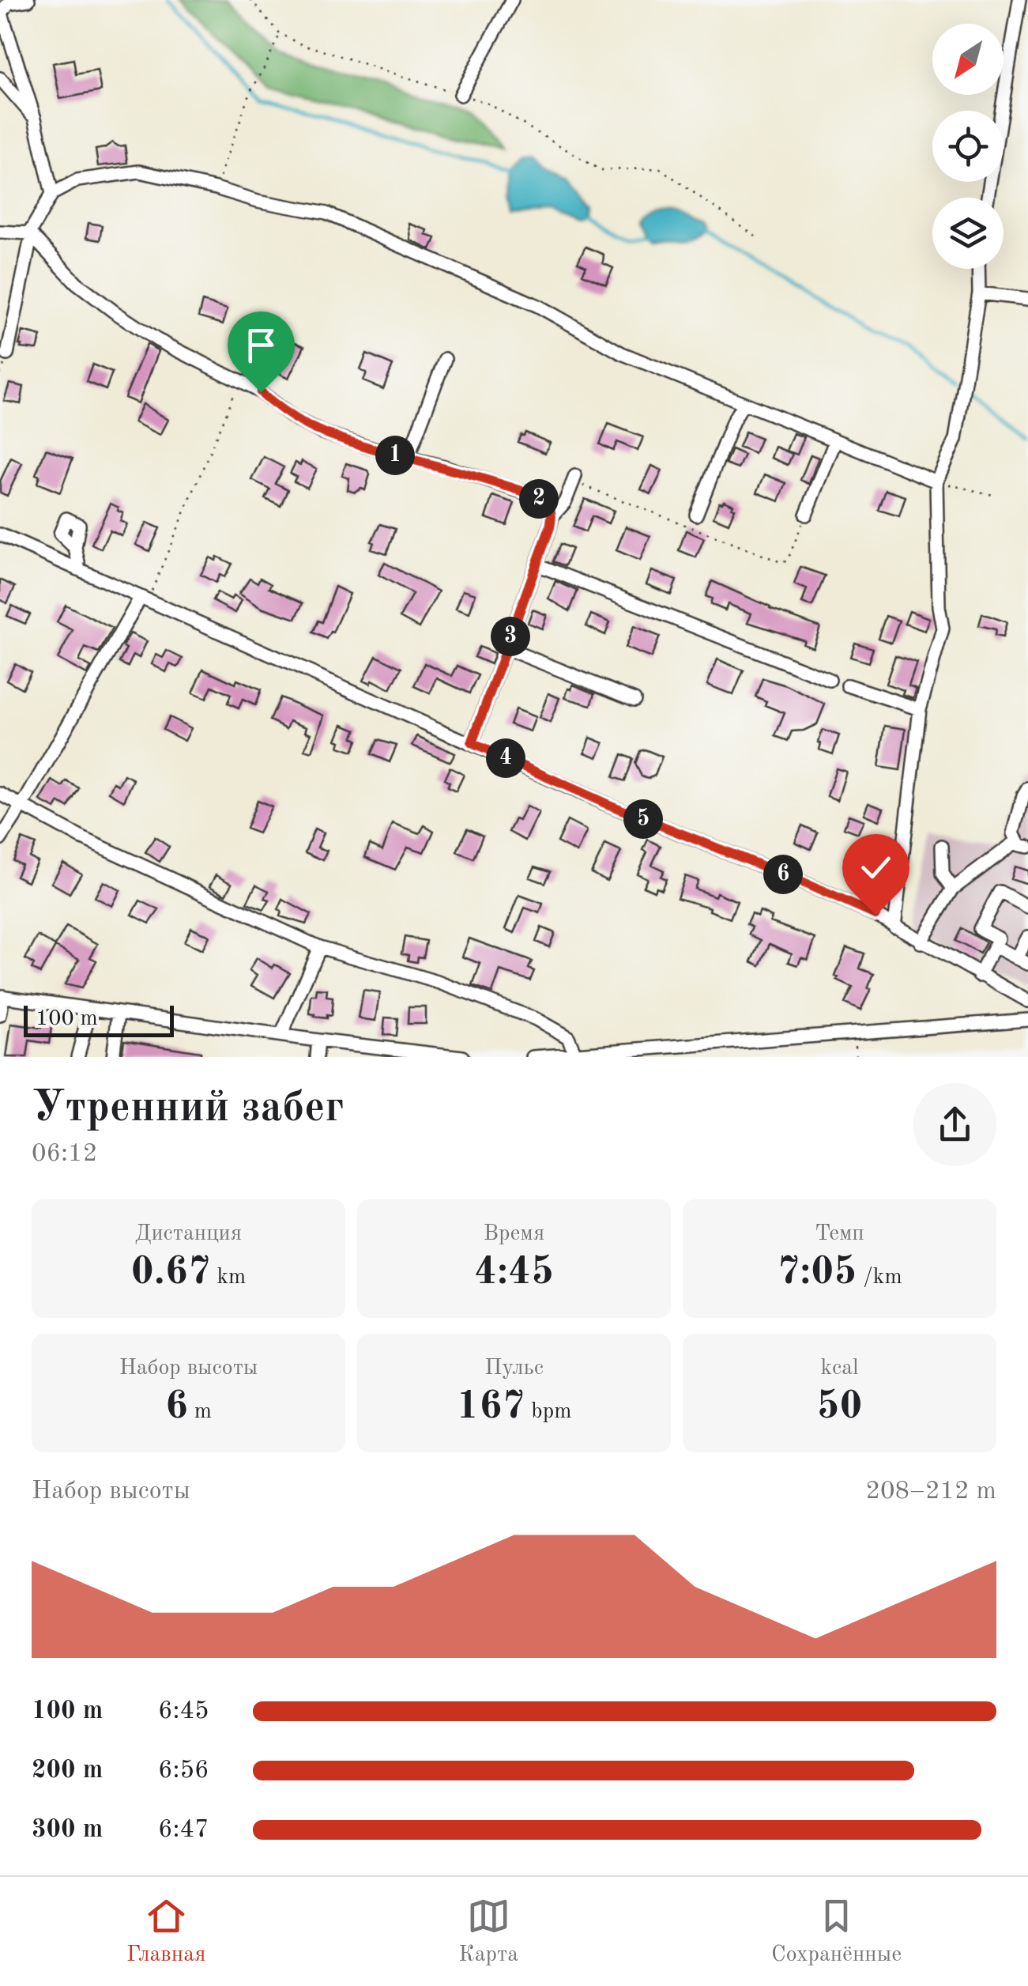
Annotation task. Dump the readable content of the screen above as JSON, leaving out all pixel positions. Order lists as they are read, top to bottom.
{
  "scale_bar": "100 m",
  "north": "bottom left",
  "page": {
    "pins": [
      "1",
      "2",
      "3",
      "4",
      "5",
      "6"
    ],
    "scale": "100 m",
    "heading": ["Утренний забег", "06:12"],
    "stats": [
      ["Дистанция", "0.67 km"],
      ["Время", "4:45"],
      ["Темп", "7:05 /km"],
      ["Набор высоты", "6 m"],
      ["Пульс", "167 bpm"],
      ["kcal", "50"]
    ],
    "chart": ["Набор высоты", "208–212 m"],
    "list": [
      {
        "name": "100 m",
        "note": "6:45"
      },
      {
        "name": "200 m",
        "note": "6:56"
      },
      {
        "name": "300 m",
        "note": "6:47"
      }
    ],
    "tabs": ["Главная", "Карта", "Сохранённые"]
  }
}
